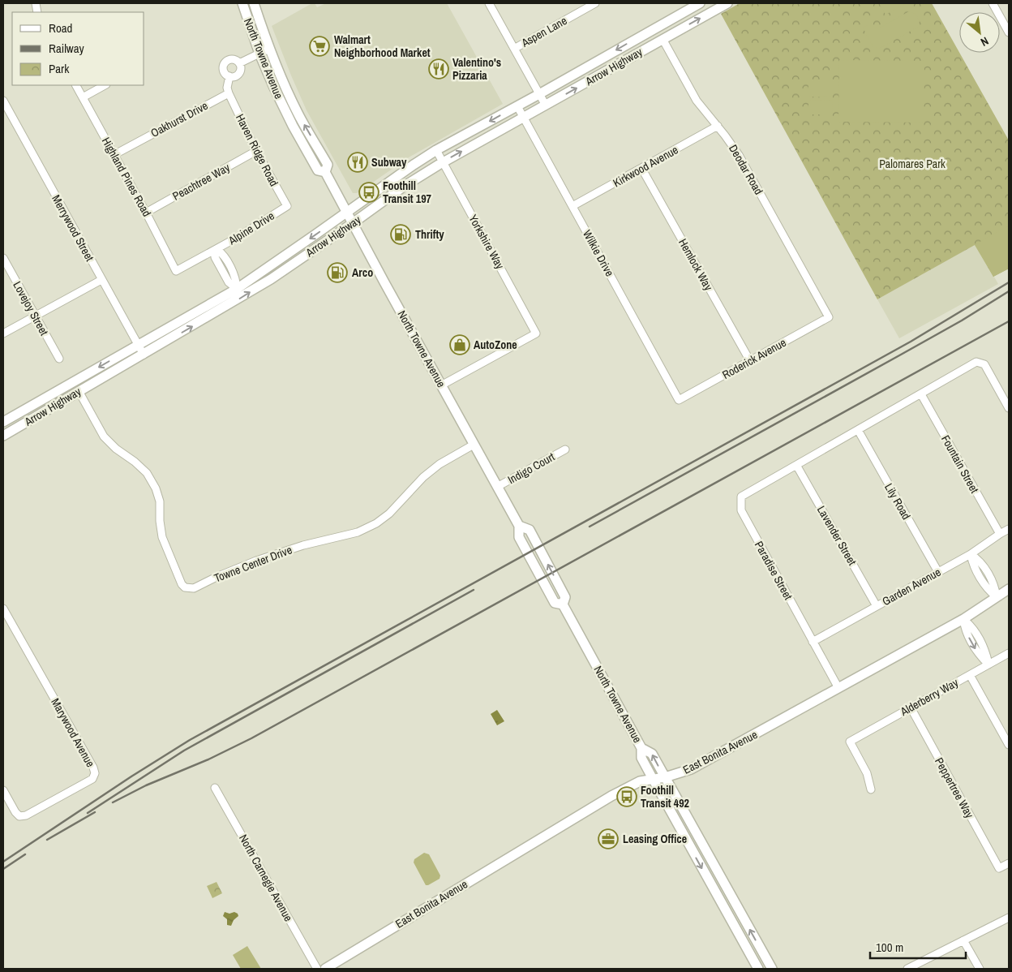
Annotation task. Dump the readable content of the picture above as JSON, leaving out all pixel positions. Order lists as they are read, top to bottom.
{
  "streets": {
    "main road": [
      "North Towne Avenue",
      "Arrow Highway",
      "Deodar Road",
      "East Bonita Avenue"
    ],
    "street": [
      "Aspen Lane",
      "Oakhurst Drive",
      "Haven Ridge Road",
      "Kirkwood Avenue",
      "Highland Pines Road",
      "Peachtree Way",
      "Merrywood Street",
      "Alpine Drive",
      "Yorkshire Way",
      "Wilkie Drive",
      "Hemlock Way",
      "Lovejoy Street",
      "Roderick Avenue",
      "Fountain Street",
      "Indigo Court",
      "Lily Road",
      "Lavender Street",
      "Towne Center Drive",
      "Paradise Street",
      "Garden Avenue",
      "Alderberry Way",
      "Marywood Avenue",
      "Peppertree Way",
      "North Carnegie Avenue"
    ]
  },
  "crossings": [
    ["North Towne Avenue", "Arrow Highway"],
    ["North Towne Avenue", "Yorkshire Way"],
    ["North Towne Avenue", "Indigo Court"],
    ["North Towne Avenue", "Towne Center Drive"],
    ["North Towne Avenue", "East Bonita Avenue"],
    ["Arrow Highway", "Deodar Road"],
    ["Arrow Highway", "Merrywood Street"],
    ["Arrow Highway", "Alpine Drive"],
    ["Arrow Highway", "Yorkshire Way"],
    ["Arrow Highway", "Wilkie Drive"],
    ["Arrow Highway", "Towne Center Drive"],
    ["Oakhurst Drive", "Haven Ridge Road"],
    ["Oakhurst Drive", "Highland Pines Road"],
    ["Haven Ridge Road", "Peachtree Way"],
    ["Haven Ridge Road", "Alpine Drive"],
    ["Kirkwood Avenue", "Deodar Road"],
    ["Kirkwood Avenue", "Wilkie Drive"],
    ["Kirkwood Avenue", "Hemlock Way"],
    ["Deodar Road", "Roderick Avenue"],
    ["Highland Pines Road", "Peachtree Way"],
    ["Highland Pines Road", "Alpine Drive"],
    ["Wilkie Drive", "Roderick Avenue"],
    ["Hemlock Way", "Roderick Avenue"],
    ["Fountain Street", "Garden Avenue"],
    ["Lily Road", "Garden Avenue"],
    ["Lavender Street", "Paradise Street"],
    ["Lavender Street", "Garden Avenue"],
    ["Paradise Street", "Garden Avenue"],
    ["Paradise Street", "East Bonita Avenue"],
    ["Alderberry Way", "Peppertree Way"]
  ],
  "parks": ["Palomares Park"],
  "places": {
    "supermarket": ["Walmart Neighborhood Market"],
    "restaurant": ["Valentino's Pizzaria", "Subway"],
    "bus stop": ["Foothill Transit 197", "Foothill Transit 492"],
    "fuel station": ["Thrifty", "Arco"],
    "shop": ["AutoZone"],
    "office": ["Leasing Office"]
  },
  "legend": ["Road", "Railway", "Park"],
  "scale_bar": "100 m",
  "north": "bottom right"
}
